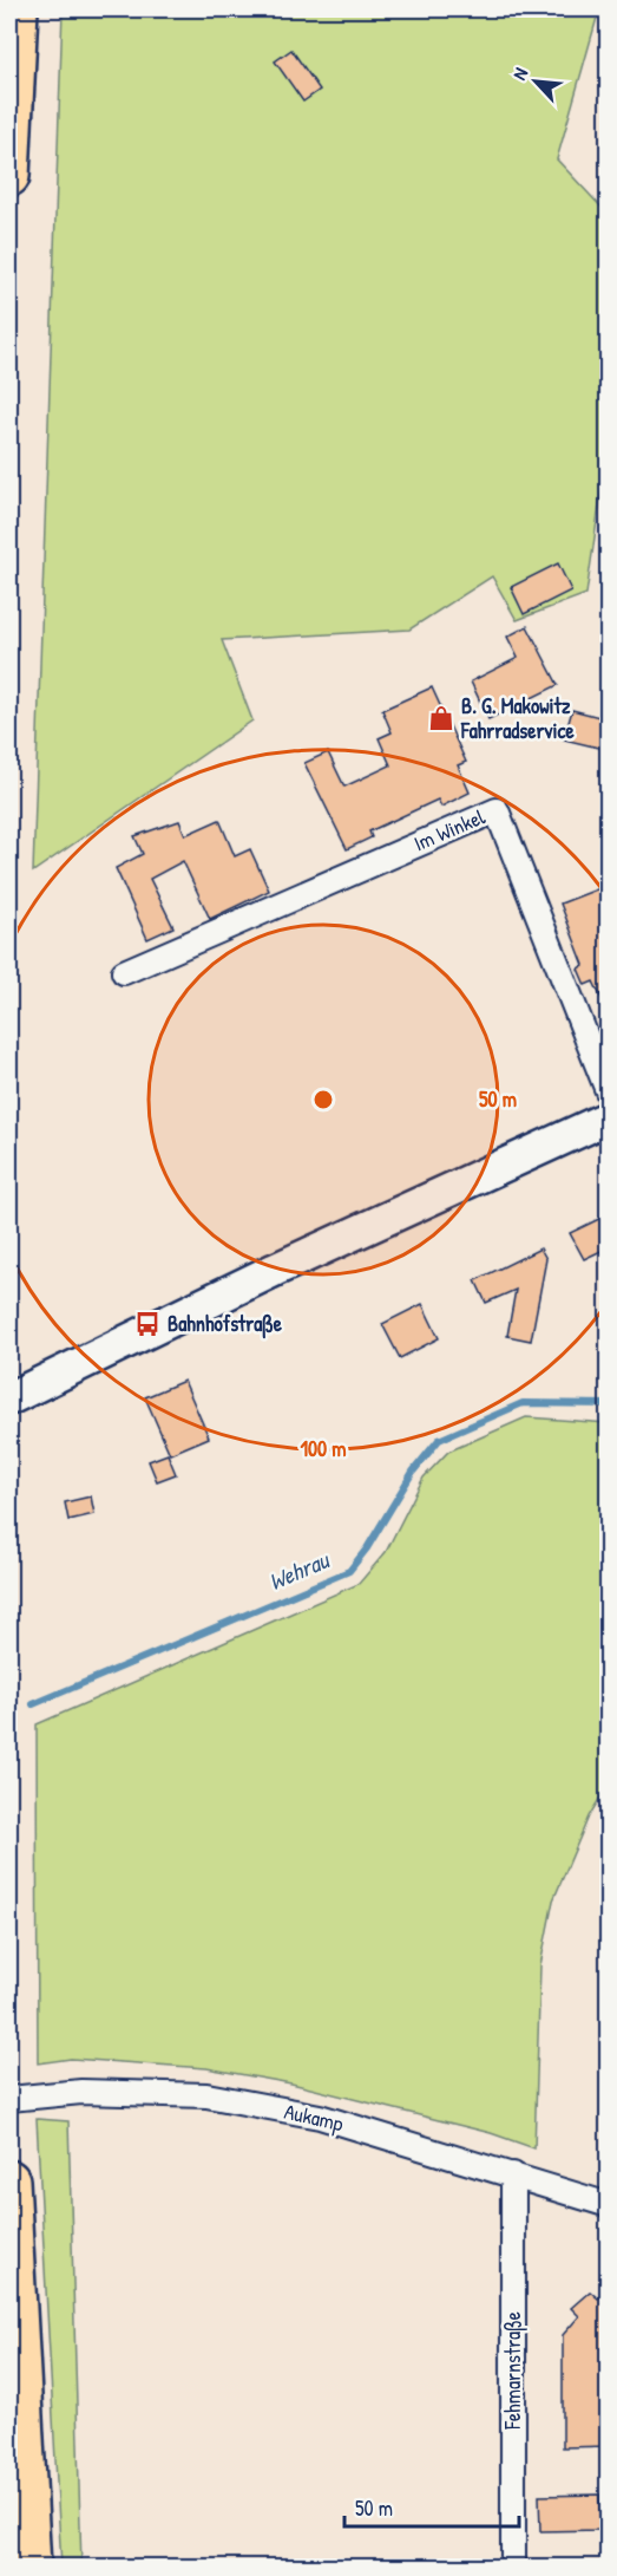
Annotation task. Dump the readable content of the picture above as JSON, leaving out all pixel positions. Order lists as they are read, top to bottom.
{
  "streets": {
    "street": ["Im Winkel", "Aukamp", "Fehmarnstraße"]
  },
  "crossings": [
    ["Aukamp", "Fehmarnstraße"]
  ],
  "water": ["Wehrau"],
  "places": {
    "shop": ["B. G. Makowitz Fahrradservice"],
    "bus stop": ["Bahnhofstraße"]
  },
  "scale_bar": "50 m",
  "north": "top left",
  "rings": ["50 m", "100 m"]
}
